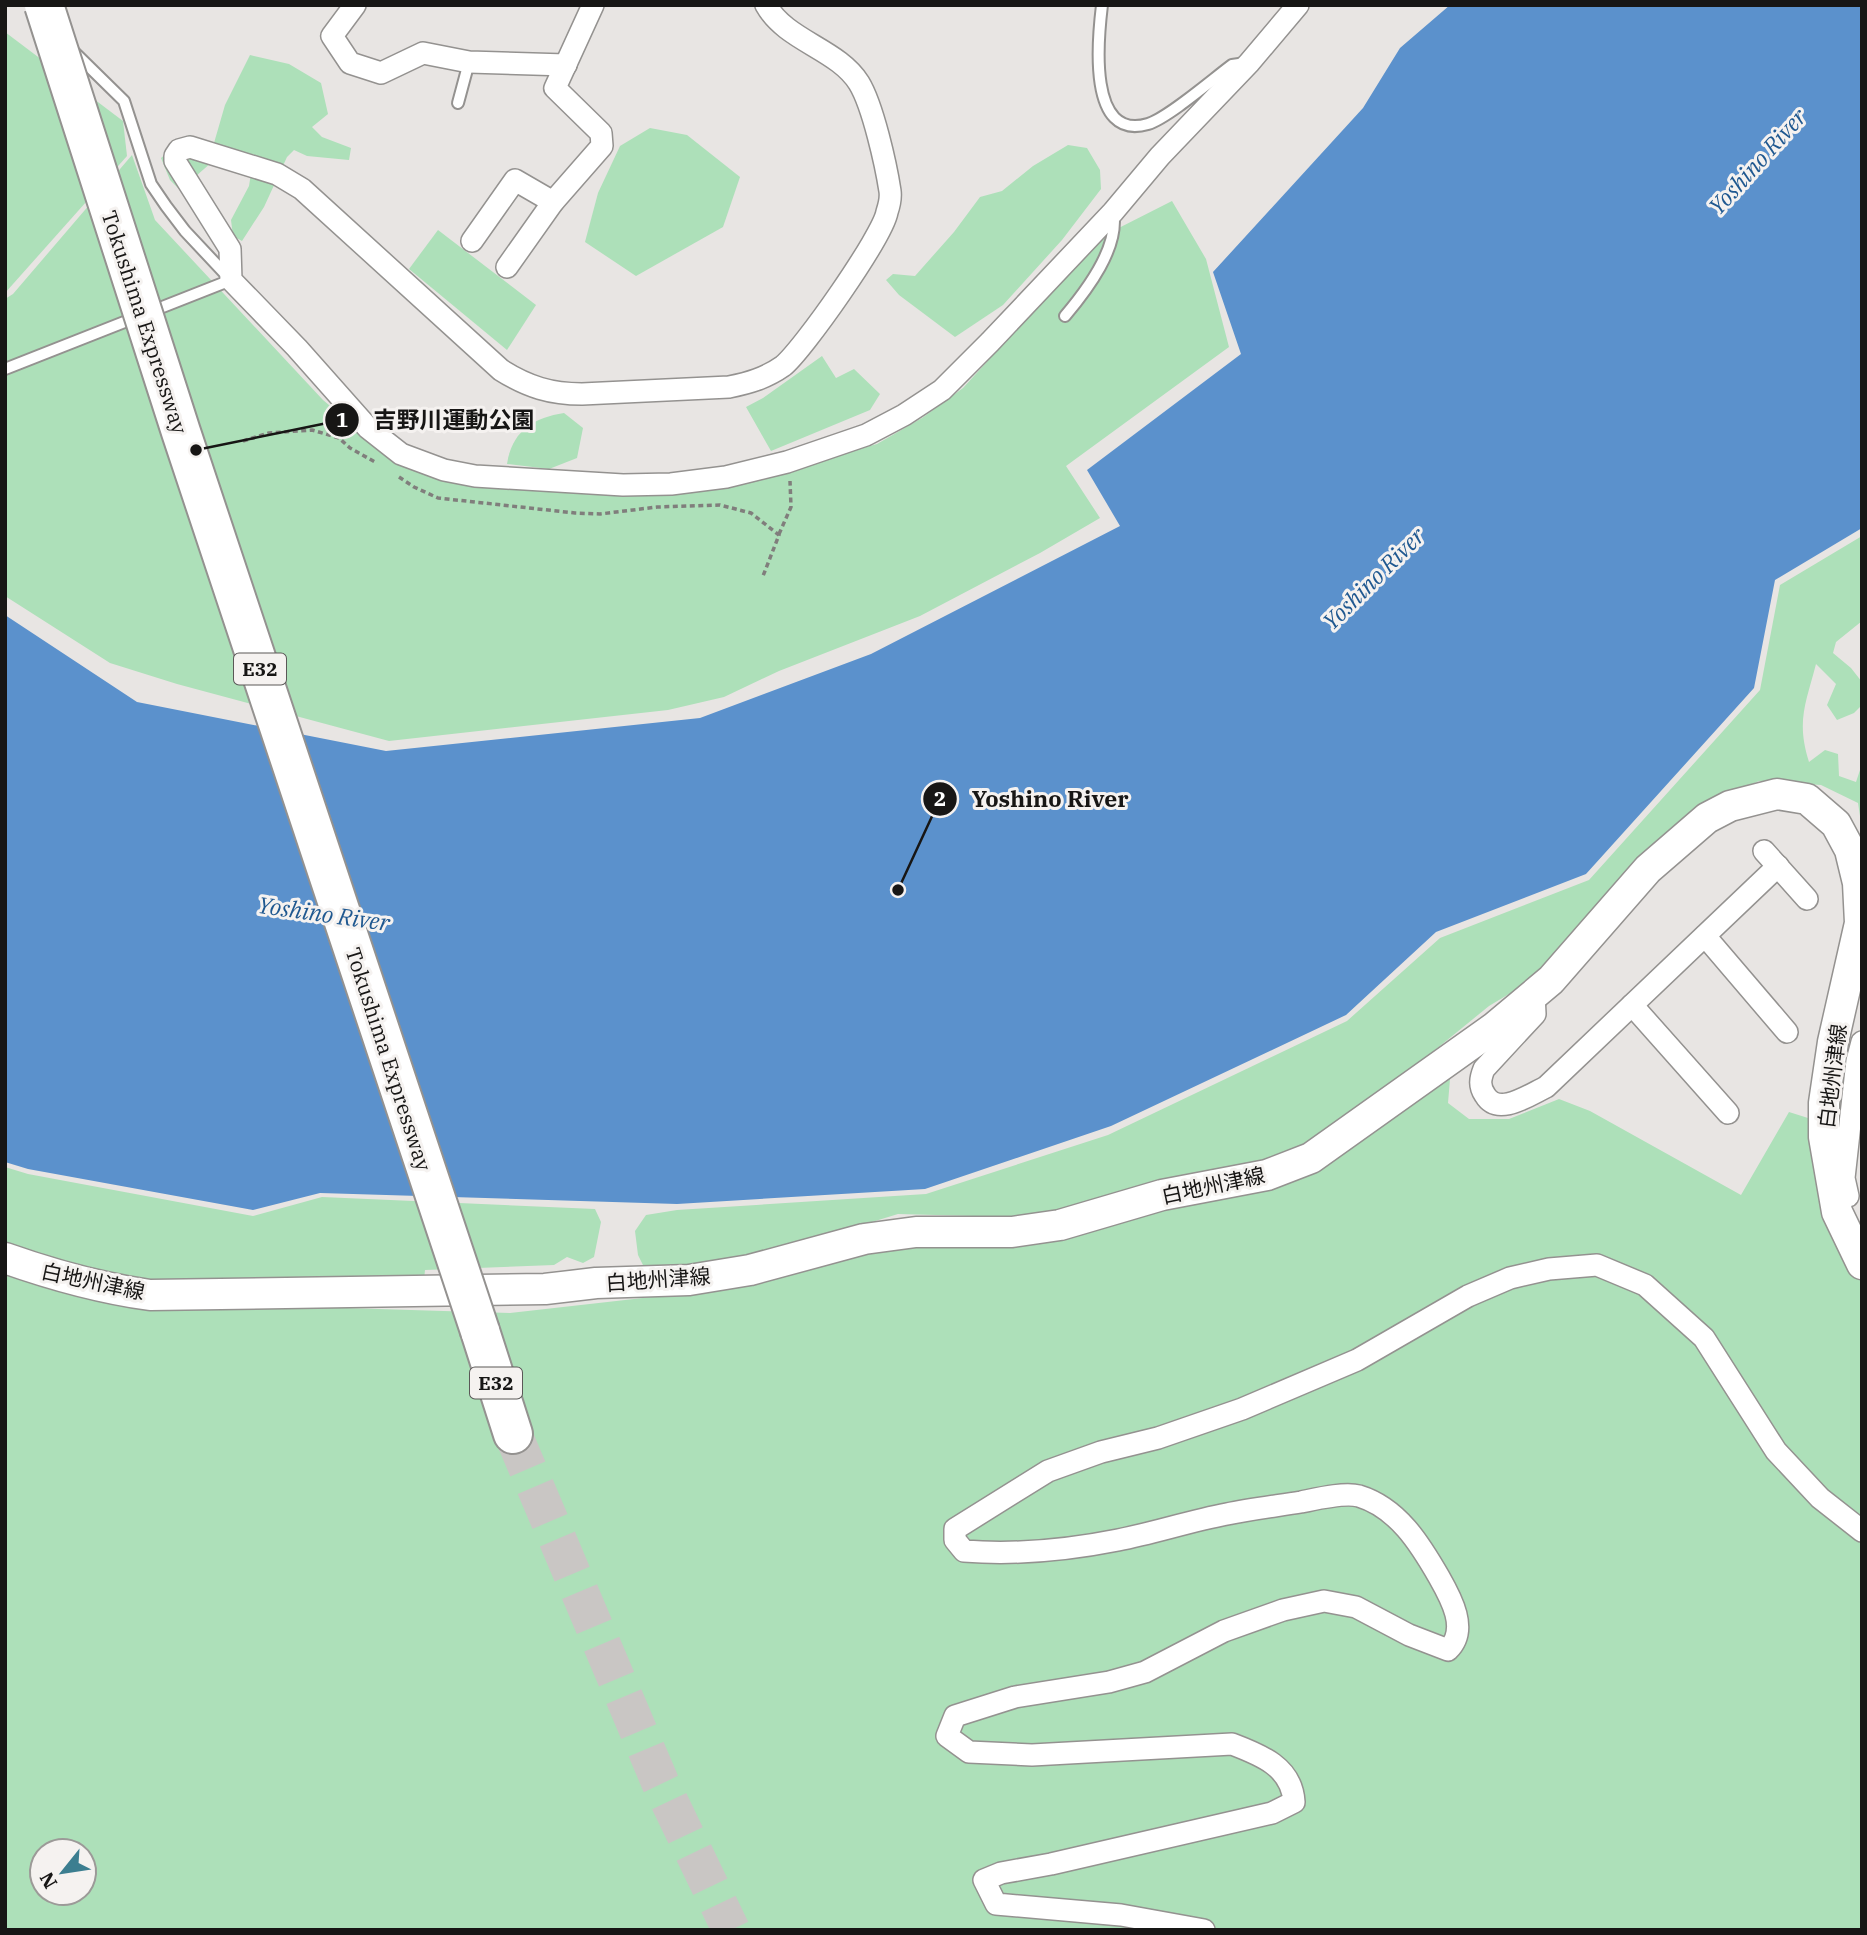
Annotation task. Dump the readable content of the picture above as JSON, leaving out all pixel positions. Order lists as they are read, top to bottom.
{
  "streets": {
    "highway": ["Tokushima Expressway", "E32"],
    "main road": ["白地州津線"]
  },
  "water": ["Yoshino River"],
  "places": ["吉野川運動公園", "Yoshino River"],
  "north": "bottom left"
}
